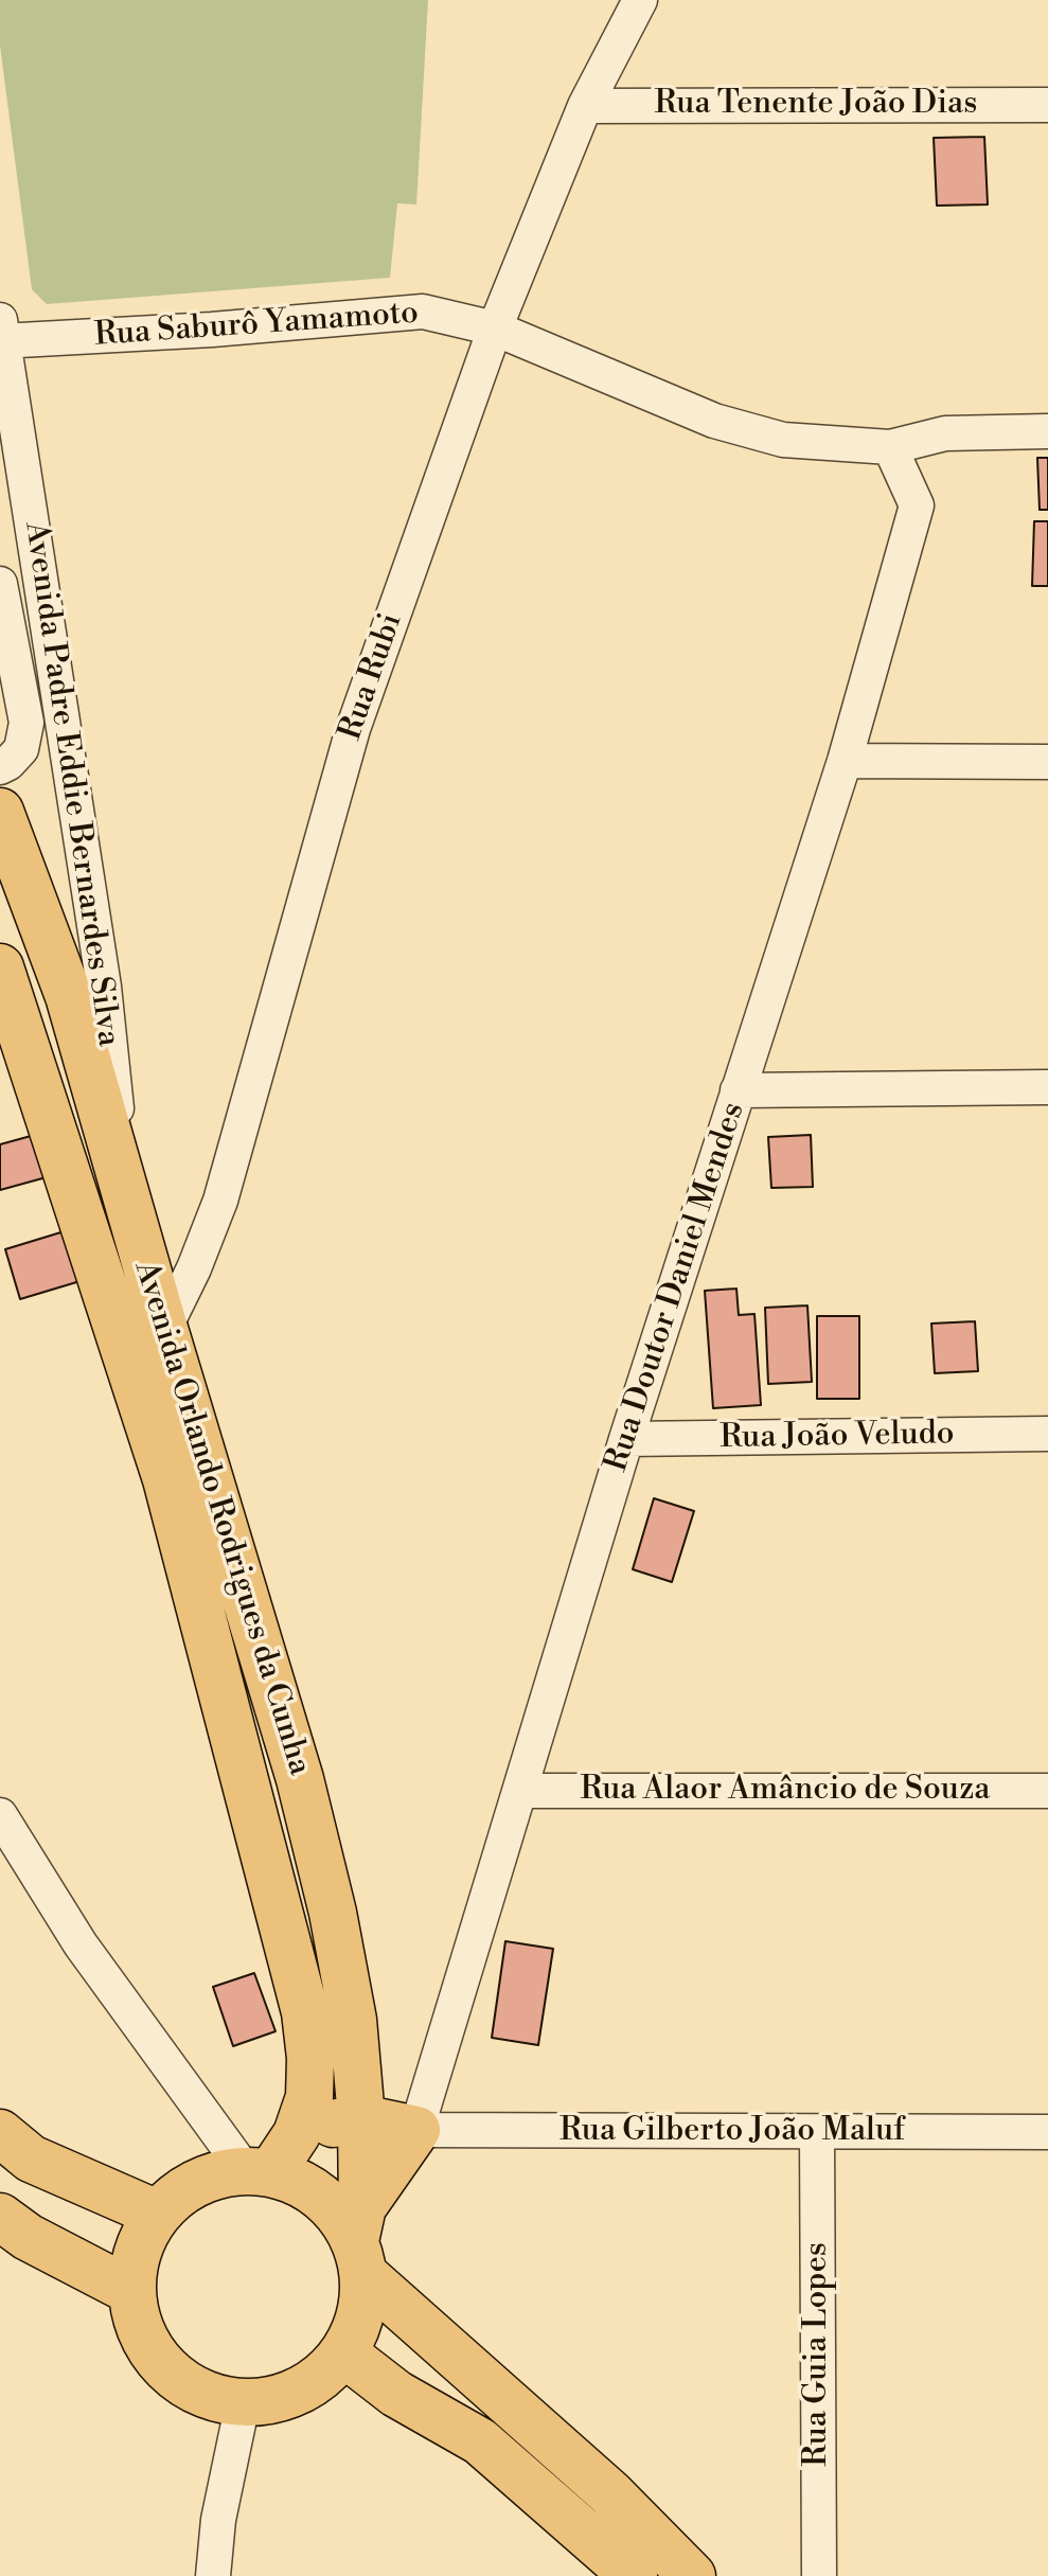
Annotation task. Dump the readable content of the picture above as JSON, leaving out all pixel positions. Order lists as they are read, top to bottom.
{
  "streets": {
    "main road": ["Avenida Orlando Rodrigues da Cunha"],
    "street": [
      "Rua Tenente João Dias",
      "Rua Saburô Yamamoto",
      "Rua Rubi",
      "Avenida Padre Eddie Bernardes Silva",
      "Rua Doutor Daniel Mendes",
      "Rua João Veludo",
      "Rua Alaor Amâncio de Souza",
      "Rua Gilberto João Maluf",
      "Rua Guia Lopes"
    ]
  },
  "crossings": [
    ["Rua Tenente João Dias", "Rua Rubi"],
    ["Rua Saburô Yamamoto", "Rua Rubi"],
    ["Rua Saburô Yamamoto", "Avenida Padre Eddie Bernardes Silva"],
    ["Rua Saburô Yamamoto", "Rua Doutor Daniel Mendes"],
    ["Rua Rubi", "Avenida Orlando Rodrigues da Cunha"],
    ["Avenida Padre Eddie Bernardes Silva", "Avenida Orlando Rodrigues da Cunha"],
    ["Rua Doutor Daniel Mendes", "Rua João Veludo"],
    ["Rua Doutor Daniel Mendes", "Rua Alaor Amâncio de Souza"],
    ["Rua Doutor Daniel Mendes", "Rua Gilberto João Maluf"],
    ["Rua Gilberto João Maluf", "Rua Guia Lopes"]
  ]
}
